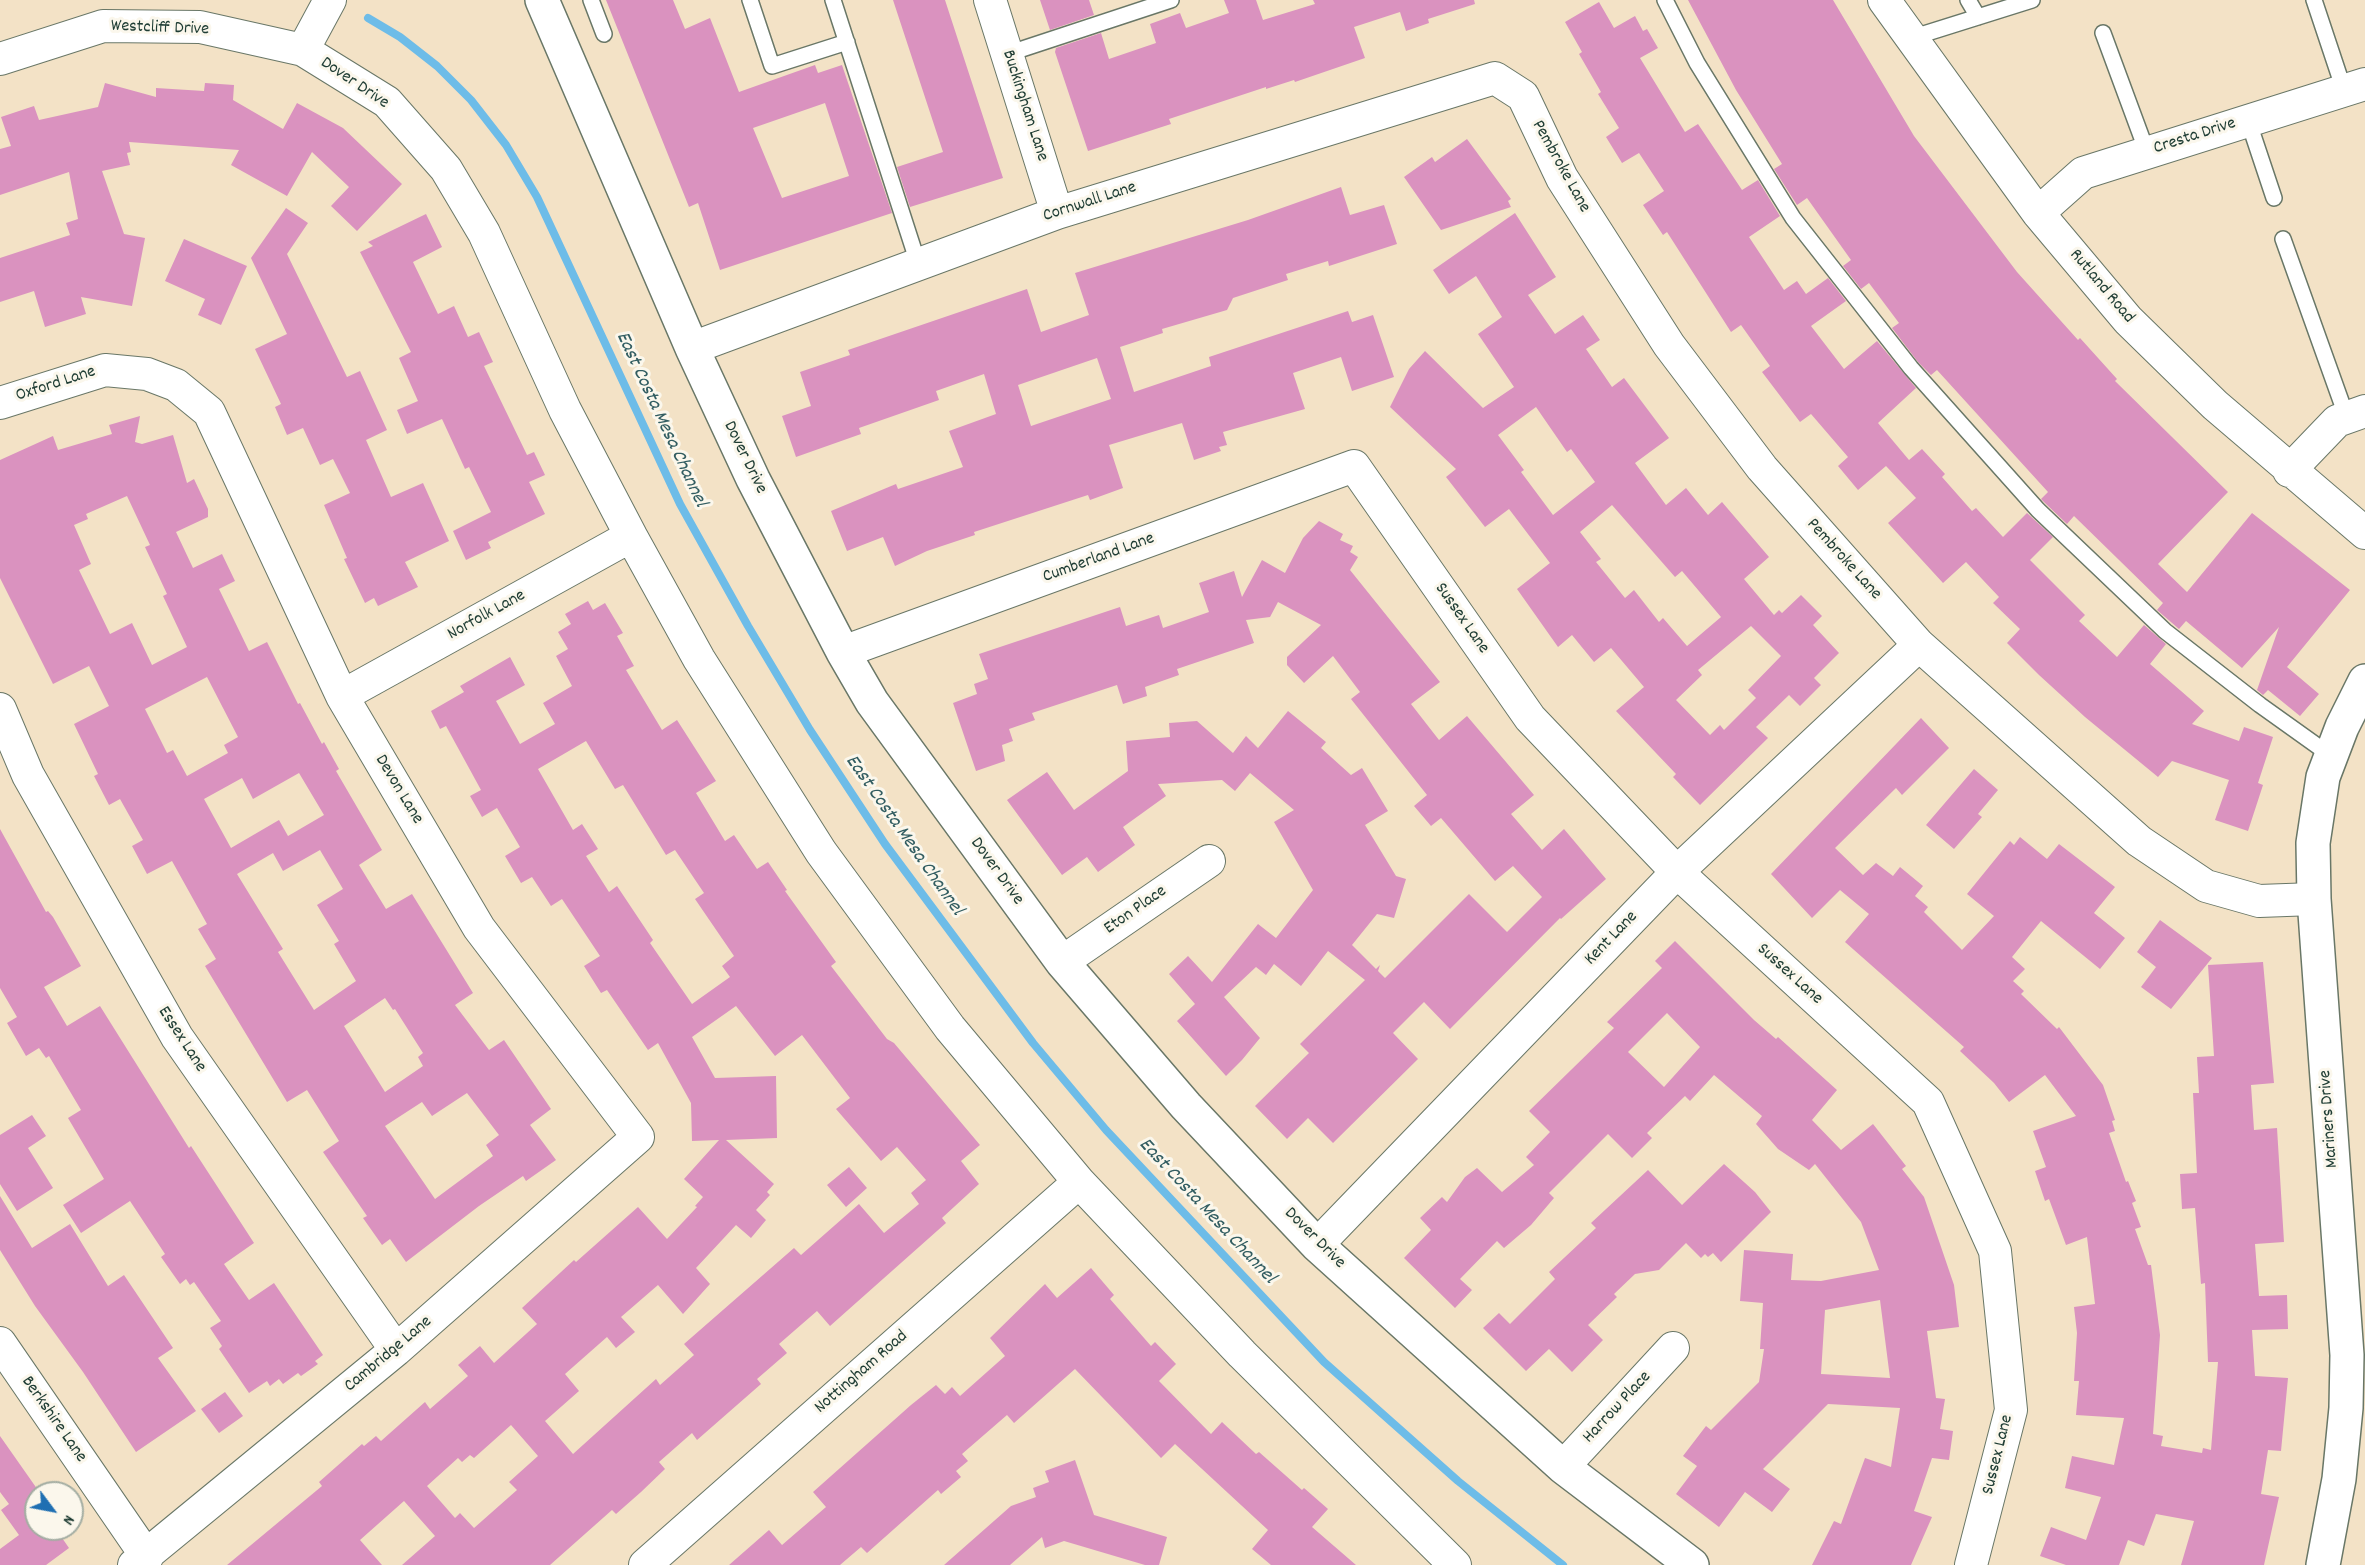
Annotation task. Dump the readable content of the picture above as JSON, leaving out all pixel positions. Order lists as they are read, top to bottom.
{
  "streets": {
    "street": [
      "Westcliff Drive",
      "Dover Drive",
      "Buckingham Lane",
      "Cresta Drive",
      "Pembroke Lane",
      "Cornwall Lane",
      "Rutland Road",
      "Oxford Lane",
      "Cumberland Lane",
      "Norfolk Lane",
      "Sussex Lane",
      "Devon Lane",
      "Eton Place",
      "Kent Lane",
      "Essex Lane",
      "Mariners Drive",
      "Cambridge Lane",
      "Nottingham Road",
      "Harrow Place",
      "Berkshire Lane"
    ]
  },
  "crossings": [
    ["Westcliff Drive", "Dover Drive"],
    ["Dover Drive", "Cornwall Lane"],
    ["Dover Drive", "Cumberland Lane"],
    ["Dover Drive", "Norfolk Lane"],
    ["Dover Drive", "Eton Place"],
    ["Dover Drive", "Kent Lane"],
    ["Dover Drive", "Nottingham Road"],
    ["Dover Drive", "Harrow Place"],
    ["Buckingham Lane", "Cornwall Lane"],
    ["Cresta Drive", "Rutland Road"],
    ["Pembroke Lane", "Cornwall Lane"],
    ["Pembroke Lane", "Kent Lane"],
    ["Pembroke Lane", "Mariners Drive"],
    ["Oxford Lane", "Devon Lane"],
    ["Cumberland Lane", "Sussex Lane"],
    ["Norfolk Lane", "Devon Lane"],
    ["Sussex Lane", "Kent Lane"],
    ["Devon Lane", "Cambridge Lane"],
    ["Essex Lane", "Cambridge Lane"],
    ["Cambridge Lane", "Berkshire Lane"]
  ],
  "water": ["East Costa Mesa Channel"],
  "north": "bottom right"
}
